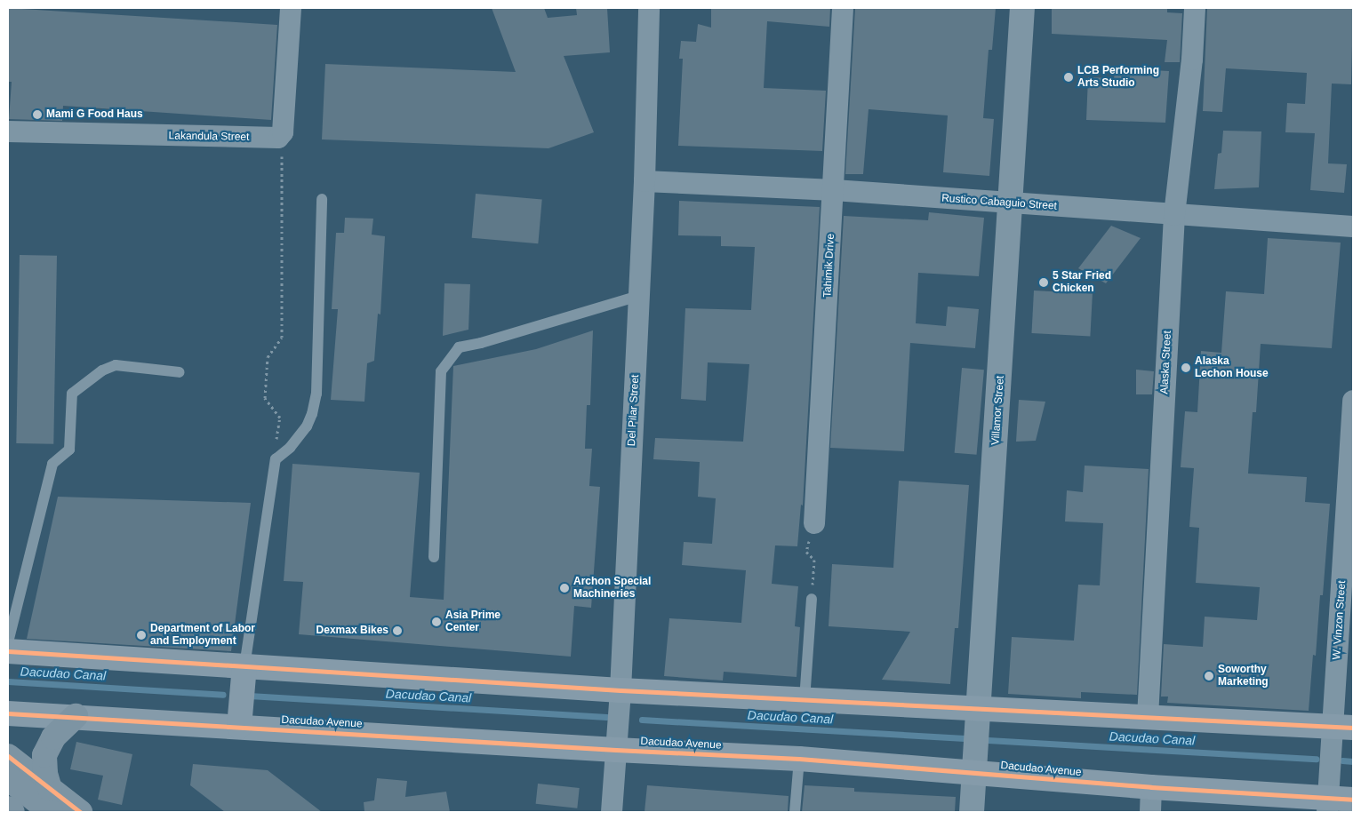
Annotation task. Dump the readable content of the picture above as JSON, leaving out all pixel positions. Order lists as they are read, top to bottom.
{
  "streets": {
    "main road": ["Dacudao Avenue"],
    "street": [
      "Lakandula Street",
      "Rustico Cabaguio Street",
      "Tahimik Drive",
      "Alaska Street",
      "Del Pilar Street",
      "Villamor Street",
      "W. Vinzon Street"
    ]
  },
  "crossings": [
    ["Rustico Cabaguio Street", "Tahimik Drive"],
    ["Rustico Cabaguio Street", "Alaska Street"],
    ["Rustico Cabaguio Street", "Del Pilar Street"],
    ["Rustico Cabaguio Street", "Villamor Street"],
    ["Del Pilar Street", "Dacudao Avenue"],
    ["Villamor Street", "Dacudao Avenue"],
    ["W. Vinzon Street", "Dacudao Avenue"]
  ],
  "water": ["Dacudao Canal"],
  "places": [
    "LCB Performing Arts Studio",
    "Mami G Food Haus",
    "5 Star Fried Chicken",
    "Alaska Lechon House",
    "Archon Special Machineries",
    "Asia Prime Center",
    "Dexmax Bikes",
    "Department of Labor and Employment",
    "Soworthy Marketing"
  ]
}
